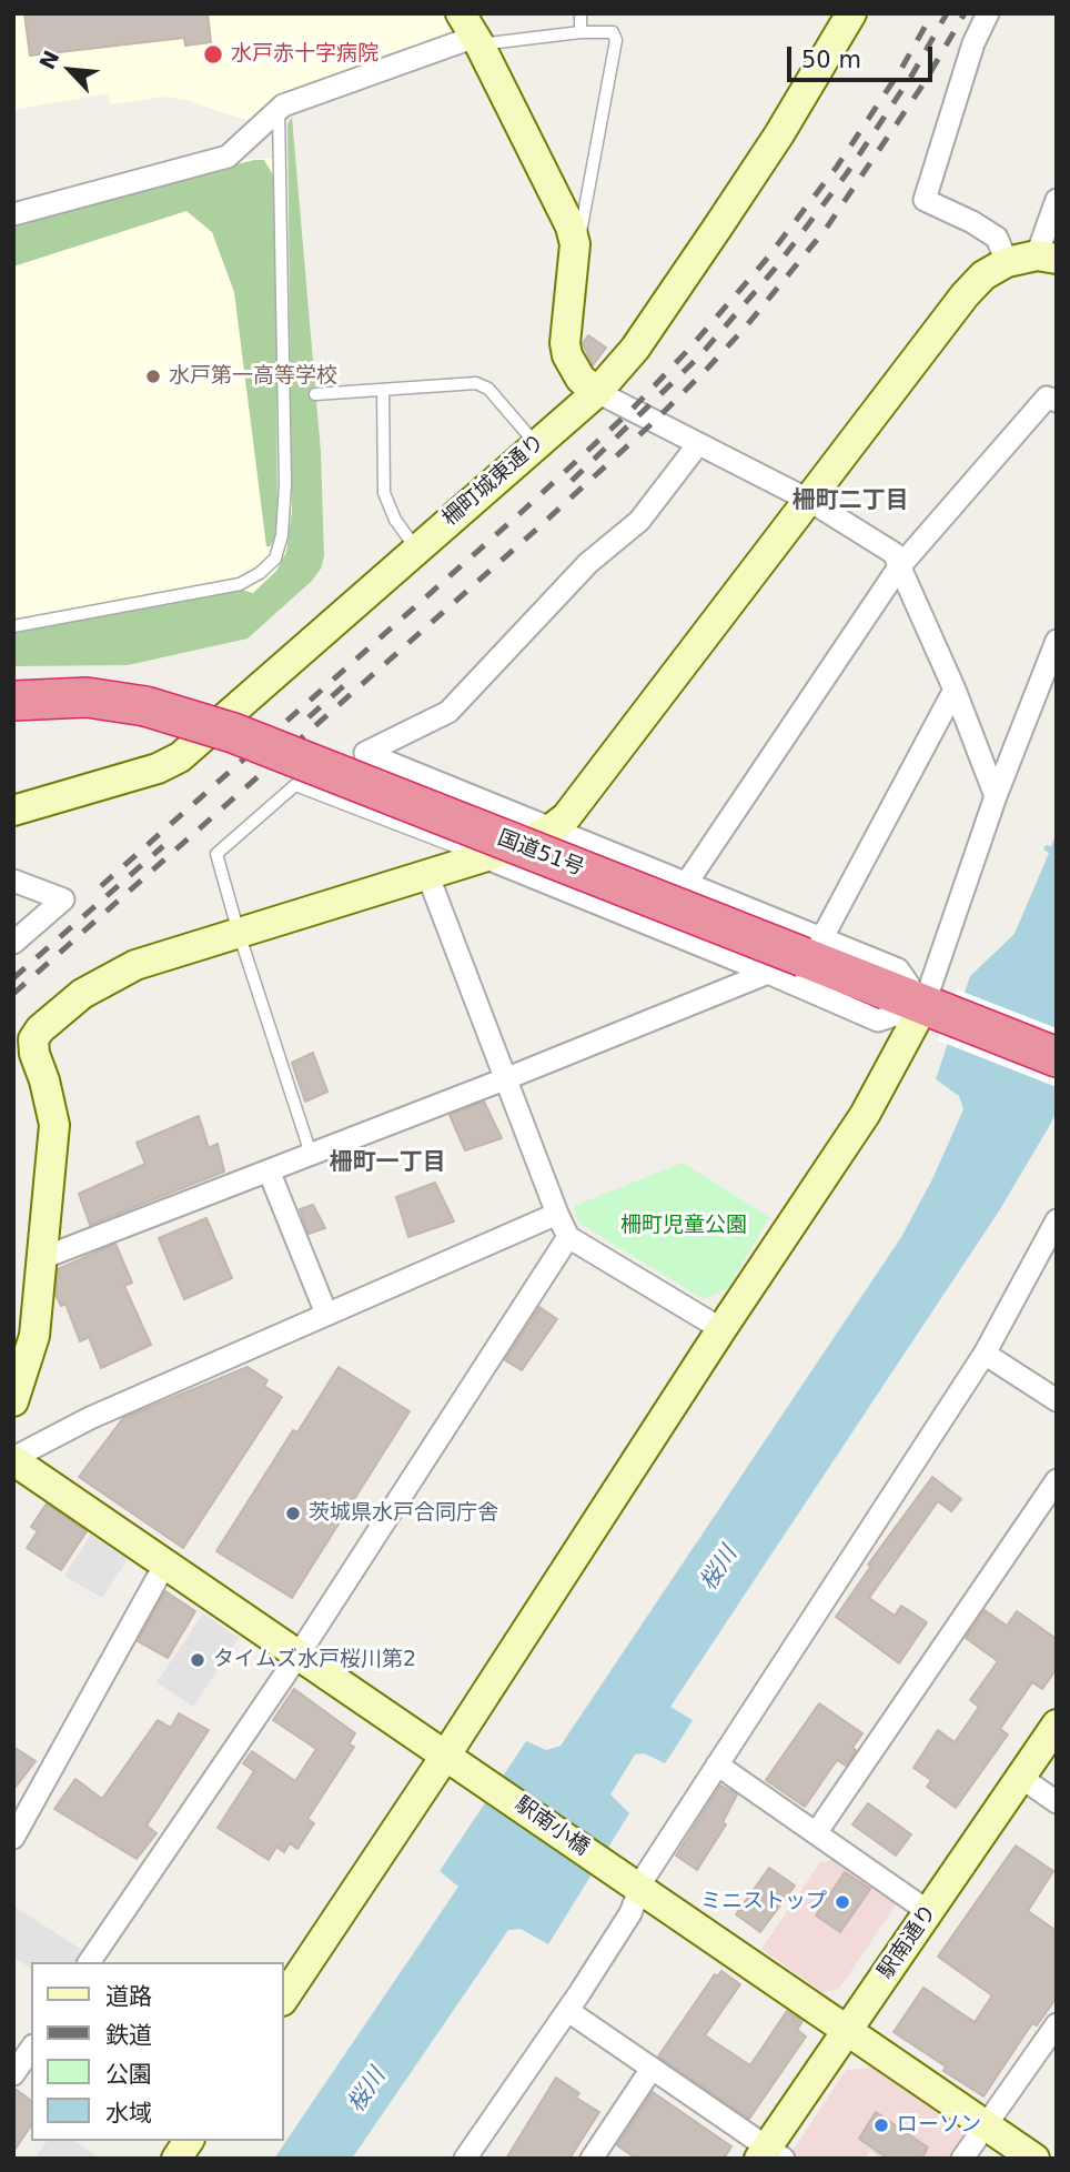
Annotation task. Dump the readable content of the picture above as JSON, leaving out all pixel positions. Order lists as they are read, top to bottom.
{
  "streets": {
    "highway": ["国道51号"],
    "street": ["柵町城東通り", "駅南小橋", "駅南通り"]
  },
  "crossings": [
    ["駅南小橋", "駅南通り"]
  ],
  "districts": ["柵町二丁目", "柵町一丁目"],
  "water": ["桜川"],
  "parks": ["柵町児童公園"],
  "places": [
    "水戸赤十字病院",
    "水戸第一高等学校",
    "茨城県水戸合同庁舎",
    "タイムズ水戸桜川第2",
    "ミニストップ",
    "ローソン"
  ],
  "legend": [
    "道路",
    "鉄道",
    "公園",
    "水域"
  ],
  "scale_bar": "50 m",
  "north": "top left"
}
